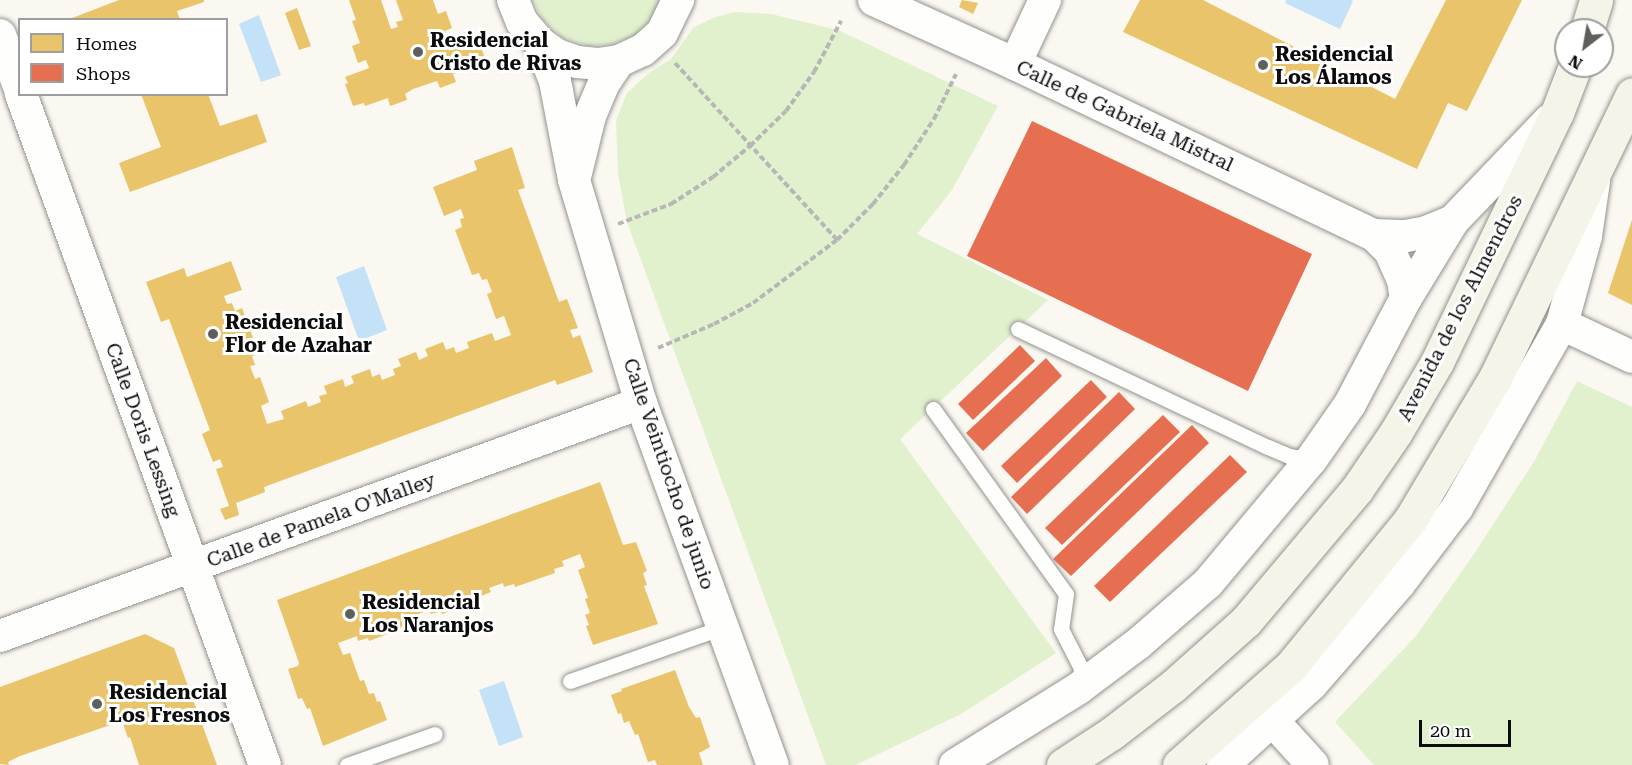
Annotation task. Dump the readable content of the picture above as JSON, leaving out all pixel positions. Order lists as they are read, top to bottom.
{
  "streets": {
    "street": [
      "Calle de Gabriela Mistral",
      "Avenida de los Almendros",
      "Calle Doris Lessing",
      "Calle Veintiocho de junio",
      "Calle de Pamela O'Malley"
    ]
  },
  "crossings": [
    ["Calle de Gabriela Mistral", "Avenida de los Almendros"],
    ["Calle Doris Lessing", "Calle de Pamela O'Malley"],
    ["Calle Veintiocho de junio", "Calle de Pamela O'Malley"]
  ],
  "places": [
    "Residencial Cristo de Rivas",
    "Residencial Los Álamos",
    "Residencial Flor de Azahar",
    "Residencial Los Naranjos",
    "Residencial Los Fresnos"
  ],
  "legend": ["Homes", "Shops"],
  "scale_bar": "20 m",
  "north": "bottom left"
}
